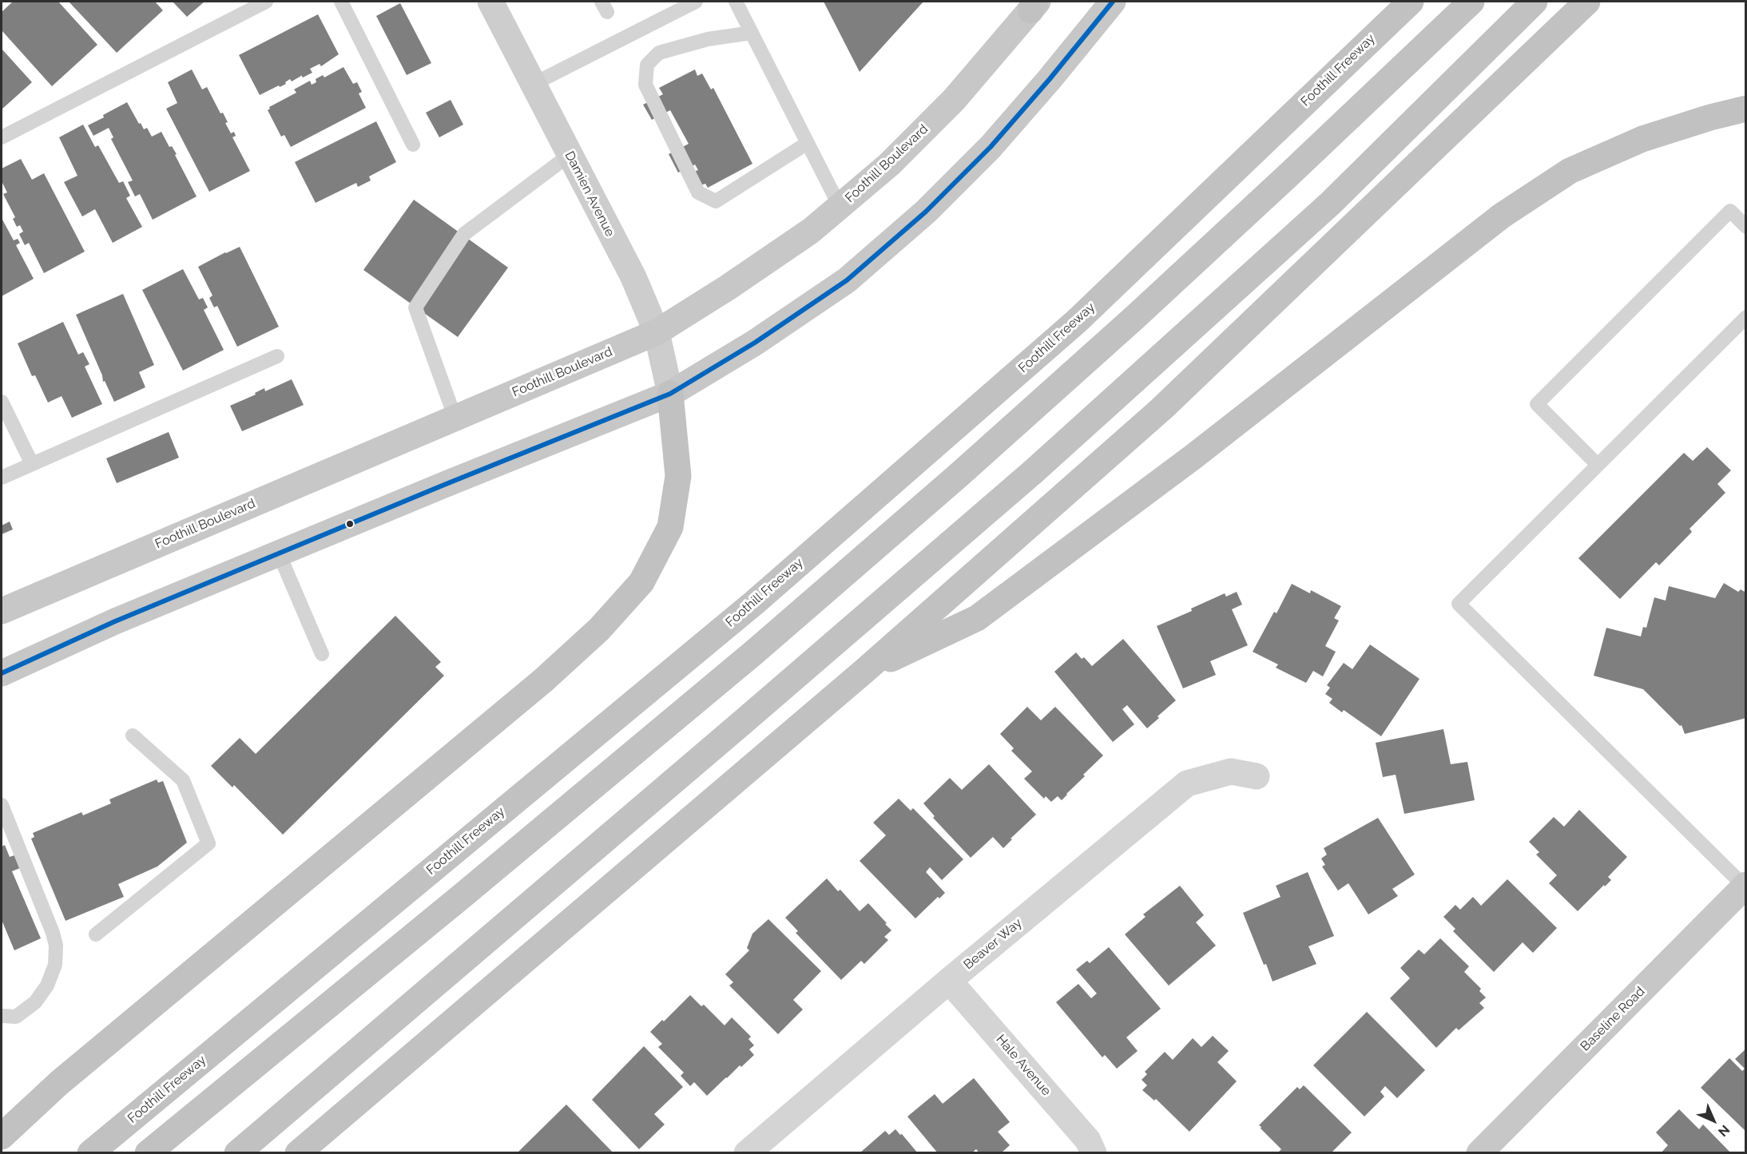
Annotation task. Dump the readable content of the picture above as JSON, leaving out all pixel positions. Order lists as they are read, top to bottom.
{
  "streets": {
    "highway": ["Foothill Freeway"],
    "main road": ["Foothill Boulevard", "Damien Avenue", "Baseline Road"],
    "street": ["Beaver Way", "Hale Avenue"]
  },
  "crossings": [
    ["Foothill Boulevard", "Damien Avenue"],
    ["Beaver Way", "Hale Avenue"]
  ],
  "north": "bottom right"
}
